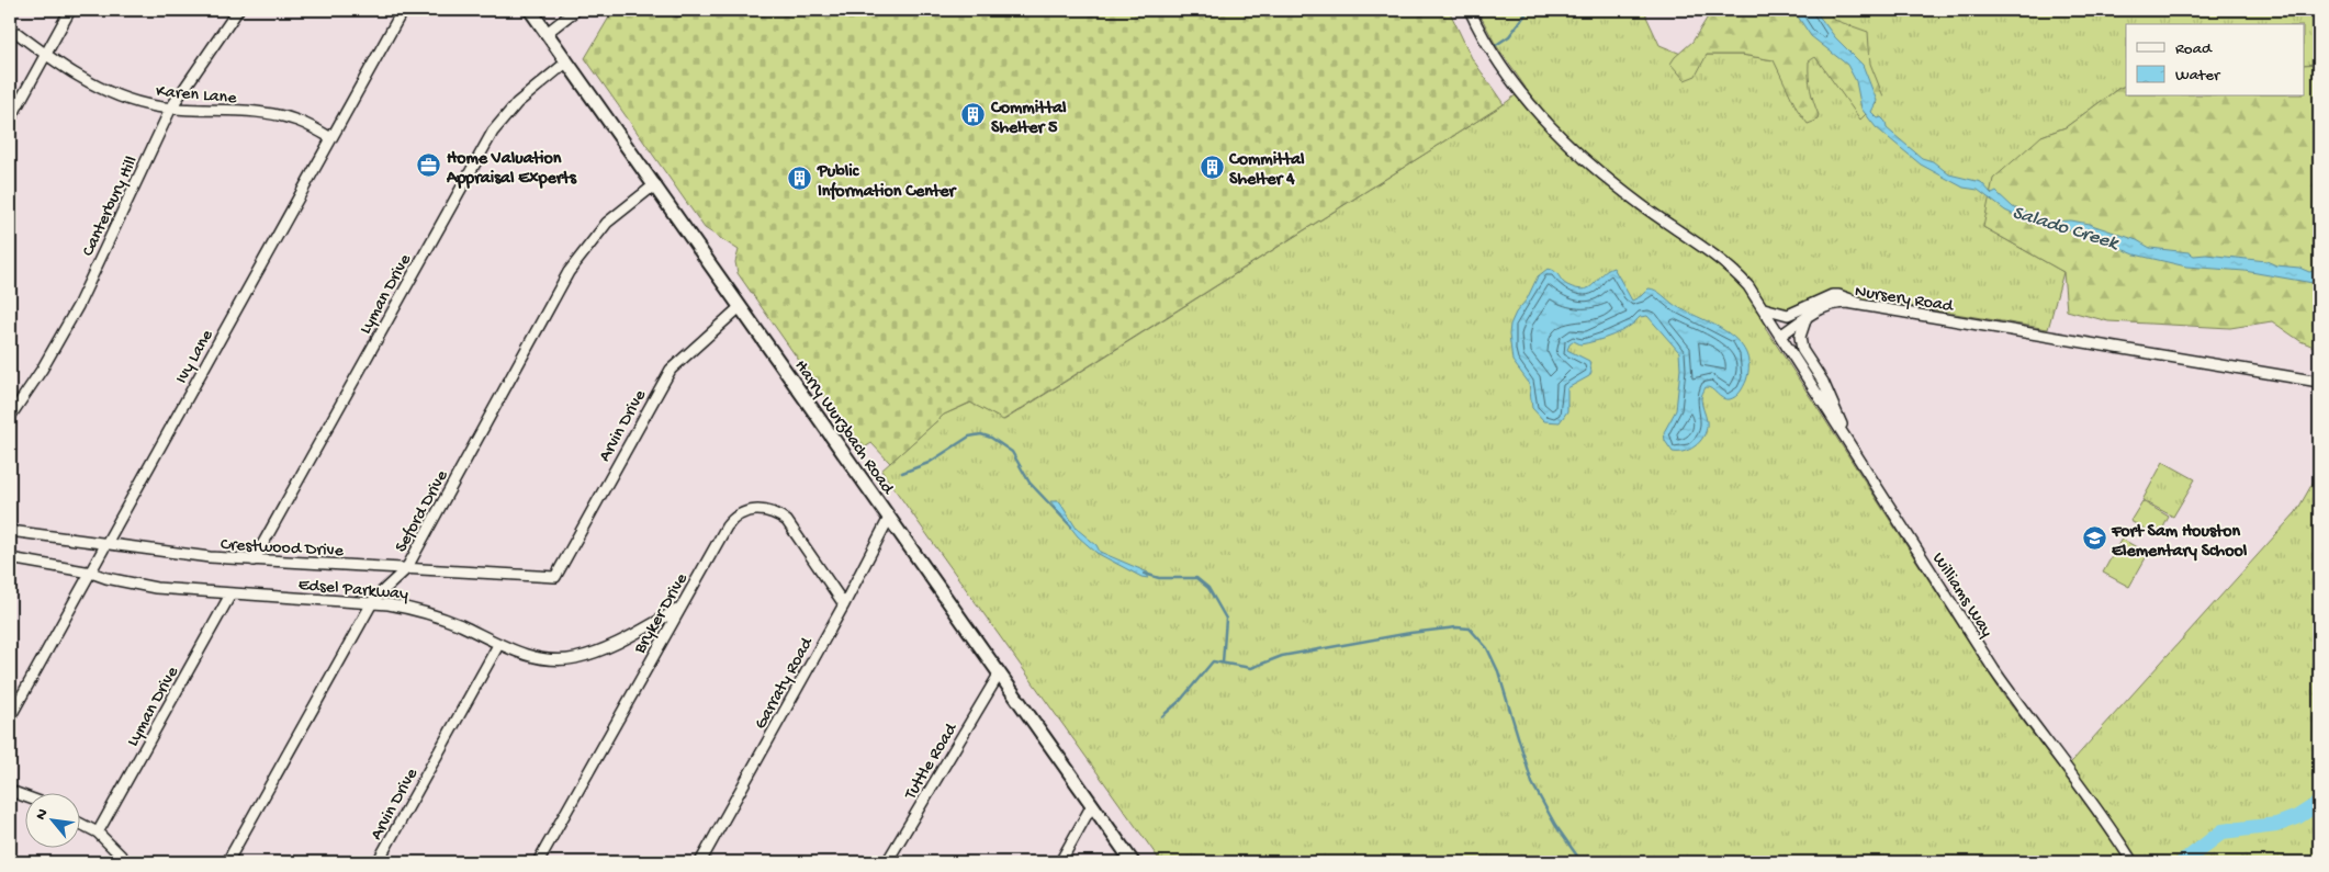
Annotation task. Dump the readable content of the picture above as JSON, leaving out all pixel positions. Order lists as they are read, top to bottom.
{
  "streets": {
    "main road": ["Harry Wurzbach Road"],
    "street": [
      "Karen Lane",
      "Canterbury Hill",
      "Lyman Drive",
      "Nursery Road",
      "Ivy Lane",
      "Arvin Drive",
      "Seford Drive",
      "Crestwood Drive",
      "Edsel Parkway",
      "Williams Way",
      "Bryker Drive",
      "Garraty Road",
      "Tuttle Road"
    ]
  },
  "crossings": [
    ["Karen Lane", "Canterbury Hill"],
    ["Karen Lane", "Ivy Lane"],
    ["Lyman Drive", "Harry Wurzbach Road"],
    ["Lyman Drive", "Crestwood Drive"],
    ["Lyman Drive", "Edsel Parkway"],
    ["Nursery Road", "Williams Way"],
    ["Ivy Lane", "Crestwood Drive"],
    ["Ivy Lane", "Edsel Parkway"],
    ["Arvin Drive", "Harry Wurzbach Road"],
    ["Arvin Drive", "Crestwood Drive"],
    ["Arvin Drive", "Edsel Parkway"],
    ["Harry Wurzbach Road", "Seford Drive"],
    ["Harry Wurzbach Road", "Garraty Road"],
    ["Harry Wurzbach Road", "Tuttle Road"],
    ["Seford Drive", "Crestwood Drive"],
    ["Seford Drive", "Edsel Parkway"],
    ["Edsel Parkway", "Bryker Drive"],
    ["Bryker Drive", "Garraty Road"]
  ],
  "water": ["Salado Creek"],
  "places": {
    "building": ["Committal Shelter 5", "Committal Shelter 4", "Public Information Center"],
    "office": ["Home Valuation Appraisal Experts"],
    "school or university": ["Fort Sam Houston Elementary School"]
  },
  "legend": ["Road", "Water"],
  "north": "top left"
}
